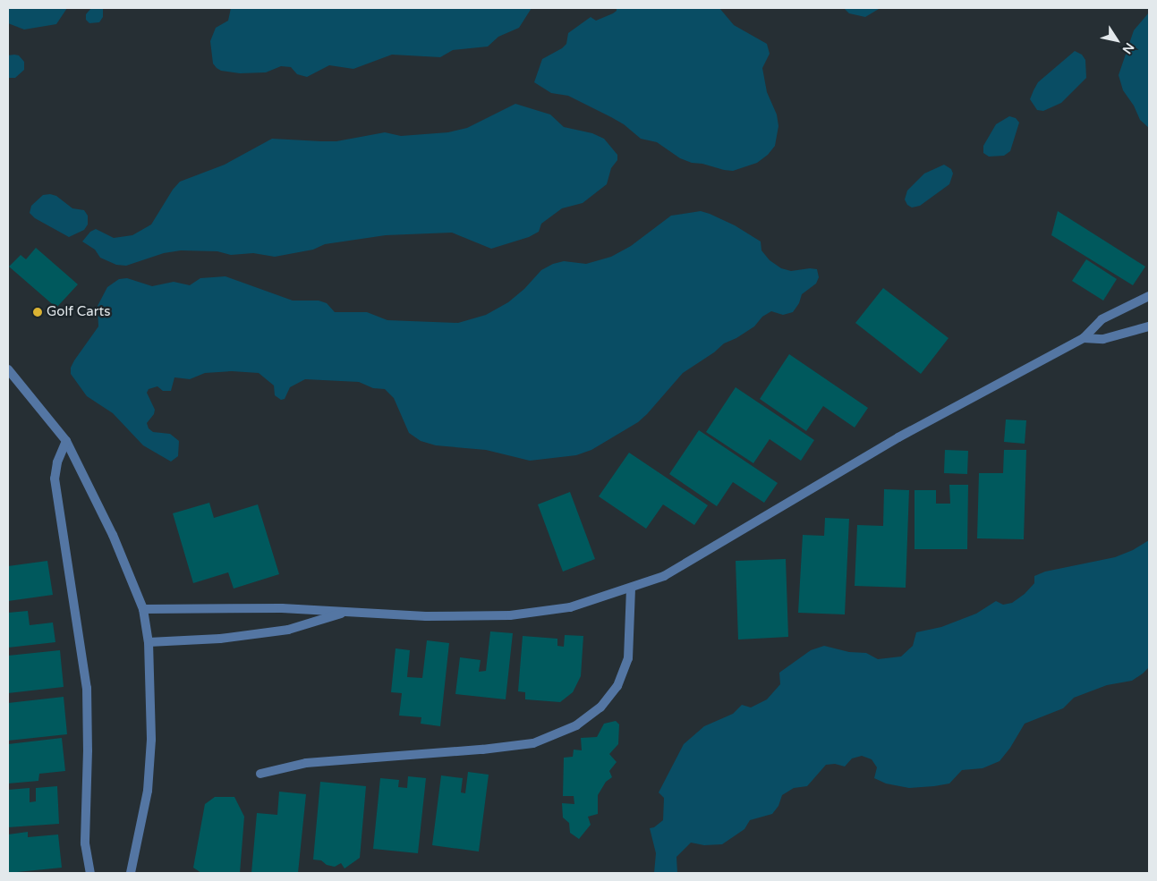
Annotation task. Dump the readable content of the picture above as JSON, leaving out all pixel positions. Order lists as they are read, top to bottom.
{
  "places": ["Golf Carts"],
  "north": "bottom right"
}
